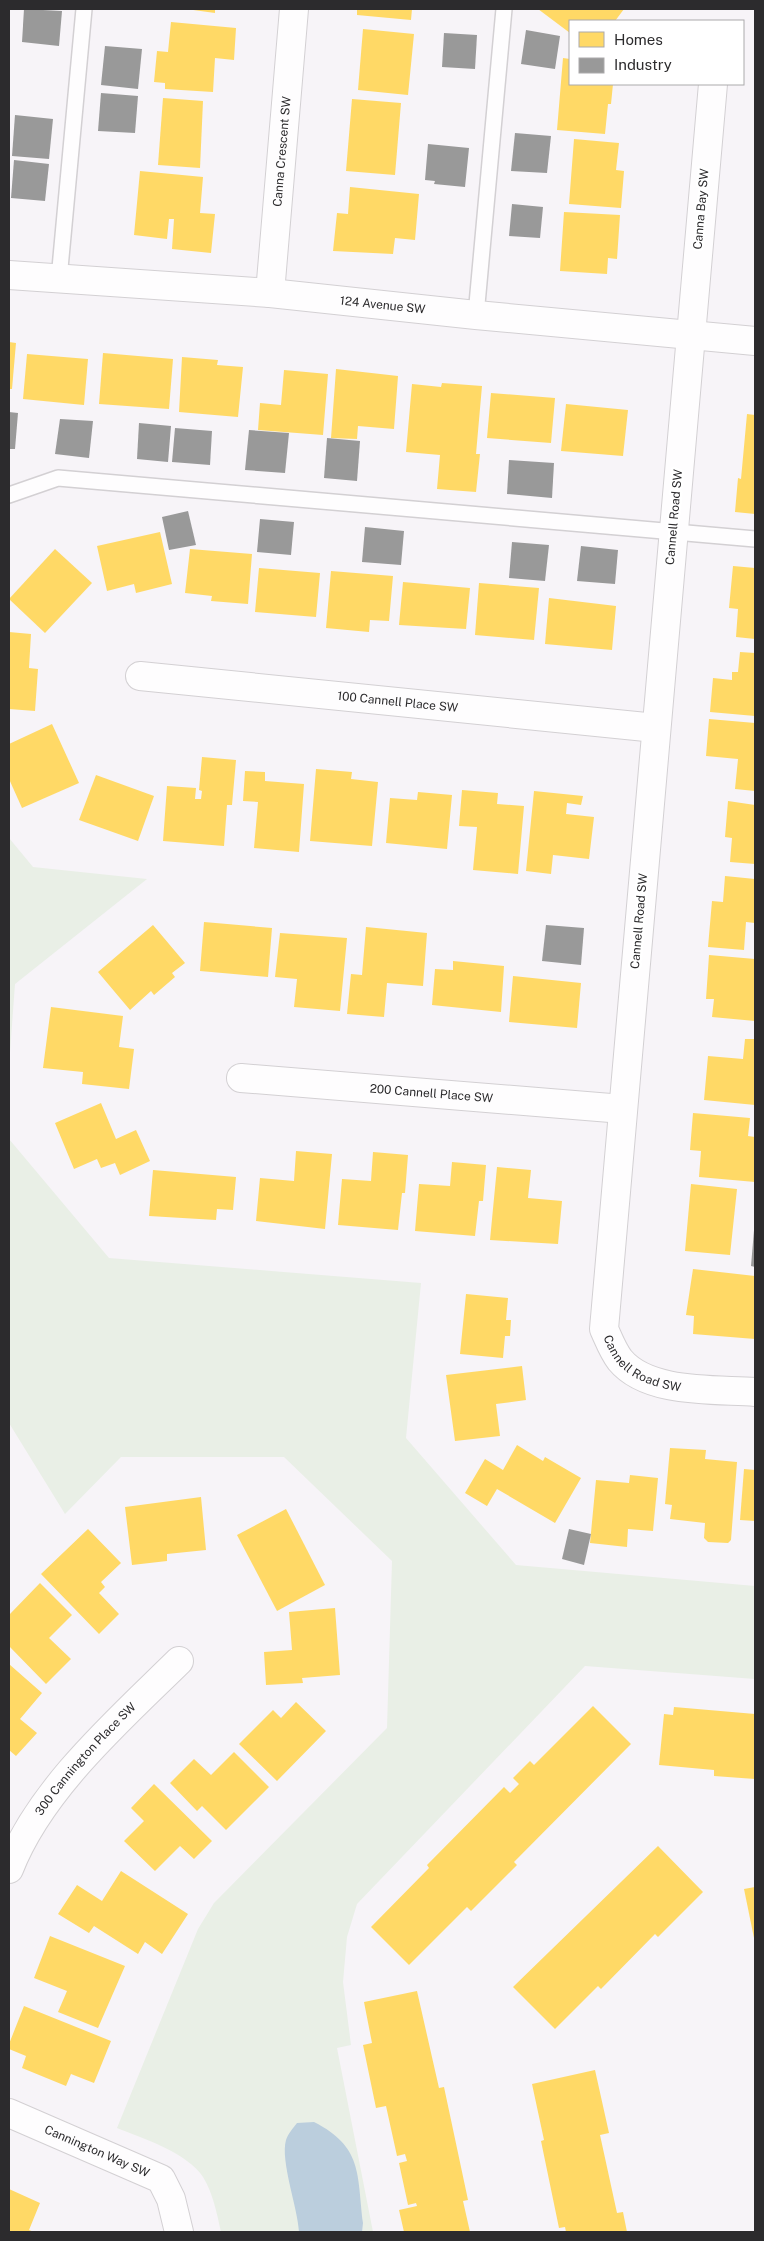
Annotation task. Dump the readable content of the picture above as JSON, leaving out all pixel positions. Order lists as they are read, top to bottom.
{
  "streets": {
    "street": [
      "Canna Crescent SW",
      "Canna Bay SW",
      "124 Avenue SW",
      "Cannell Road SW",
      "100 Cannell Place SW",
      "200 Cannell Place SW",
      "300 Cannington Place SW",
      "Cannington Way SW"
    ]
  },
  "crossings": [
    ["Canna Crescent SW", "124 Avenue SW"],
    ["Canna Bay SW", "124 Avenue SW"],
    ["Canna Bay SW", "Cannell Road SW"],
    ["124 Avenue SW", "Cannell Road SW"],
    ["Cannell Road SW", "100 Cannell Place SW"],
    ["Cannell Road SW", "200 Cannell Place SW"]
  ],
  "legend": ["Homes", "Industry"]
}
